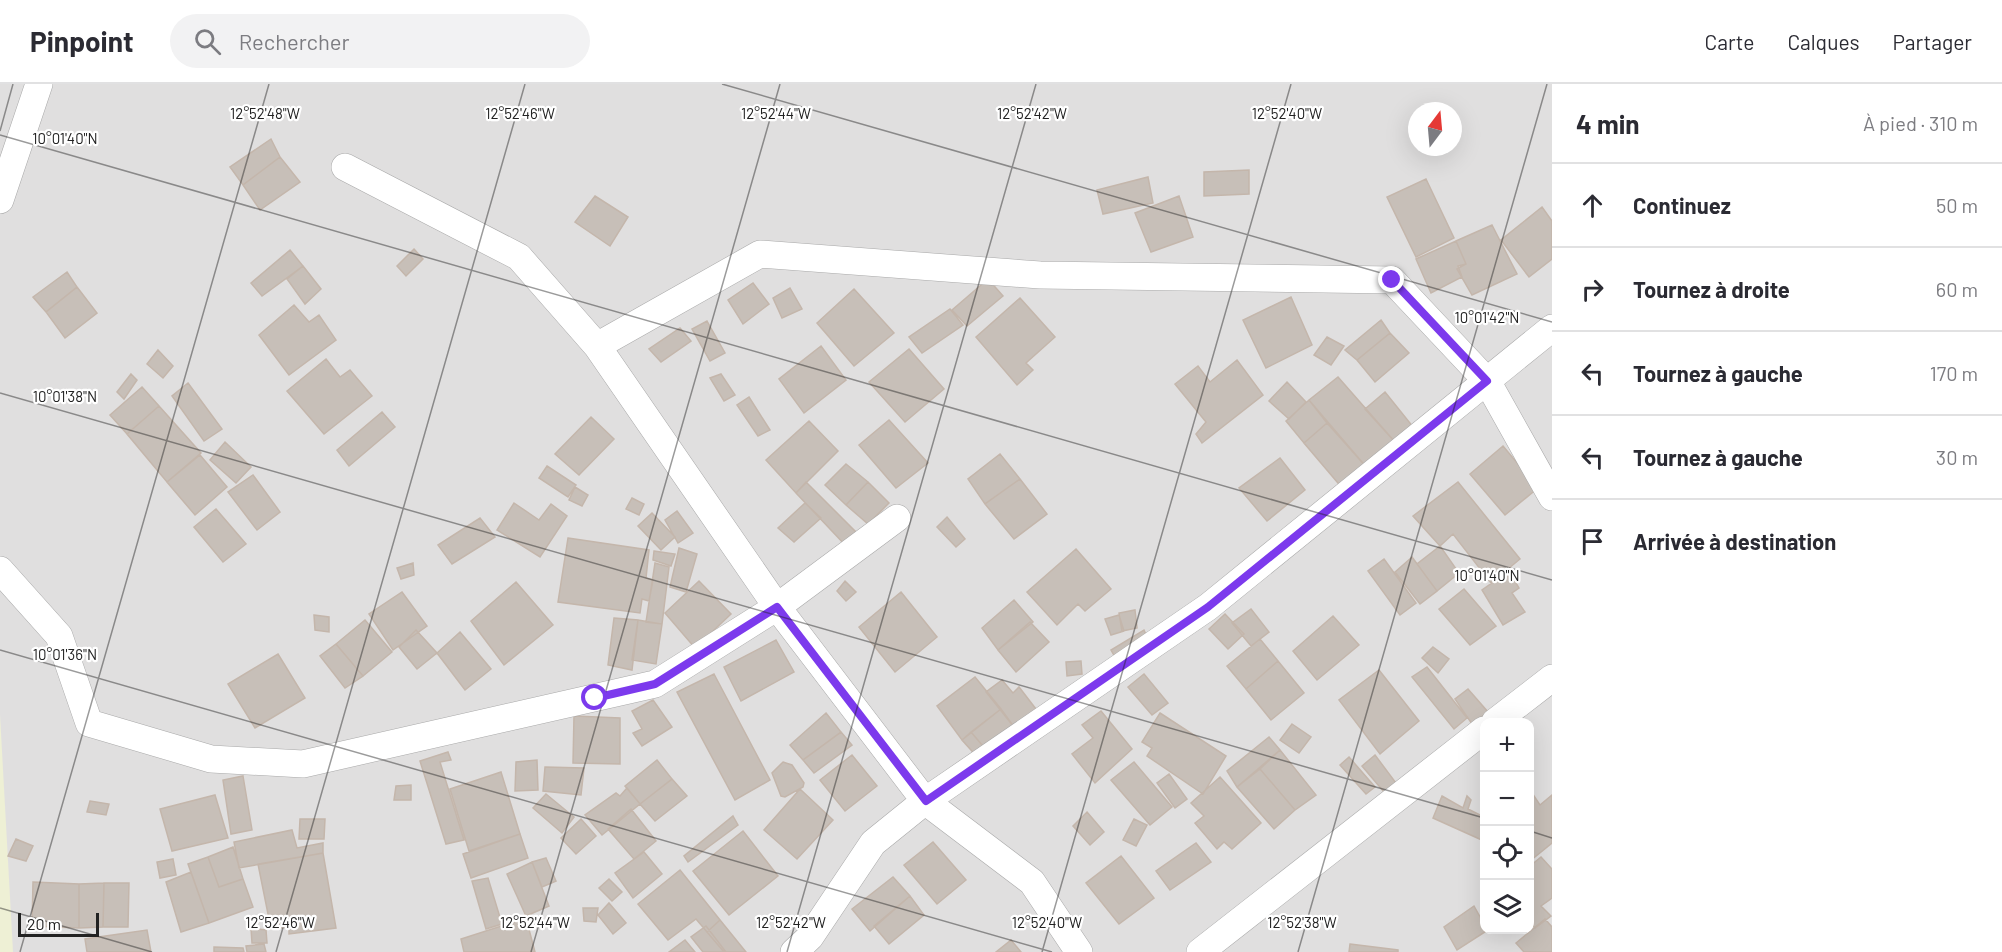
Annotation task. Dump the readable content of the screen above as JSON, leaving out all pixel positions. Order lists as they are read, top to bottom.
{
  "scale_bar": "20 m",
  "north": "top",
  "page": {
    "header": "Pinpoint",
    "search": "Rechercher",
    "nav": ["Carte", "Calques", "Partager"],
    "heading": ["4 min", "À pied · 310 m"],
    "list": [
      ["Continuez", "50 m"],
      ["Tournez à droite", "60 m"],
      ["Tournez à gauche", "170 m"],
      ["Tournez à gauche", "30 m"],
      "Arrivée à destination"
    ],
    "map_buttons": ["+", "−"],
    "scale": "20 m"
  },
  "coordinates": [
    "12°52'48\"W",
    "12°52'46\"W",
    "12°52'44\"W",
    "12°52'42\"W",
    "12°52'40\"W",
    "10°01'40\"N",
    "10°01'42\"N",
    "10°01'38\"N",
    "10°01'36\"N",
    "12°52'38\"W"
  ]
}
